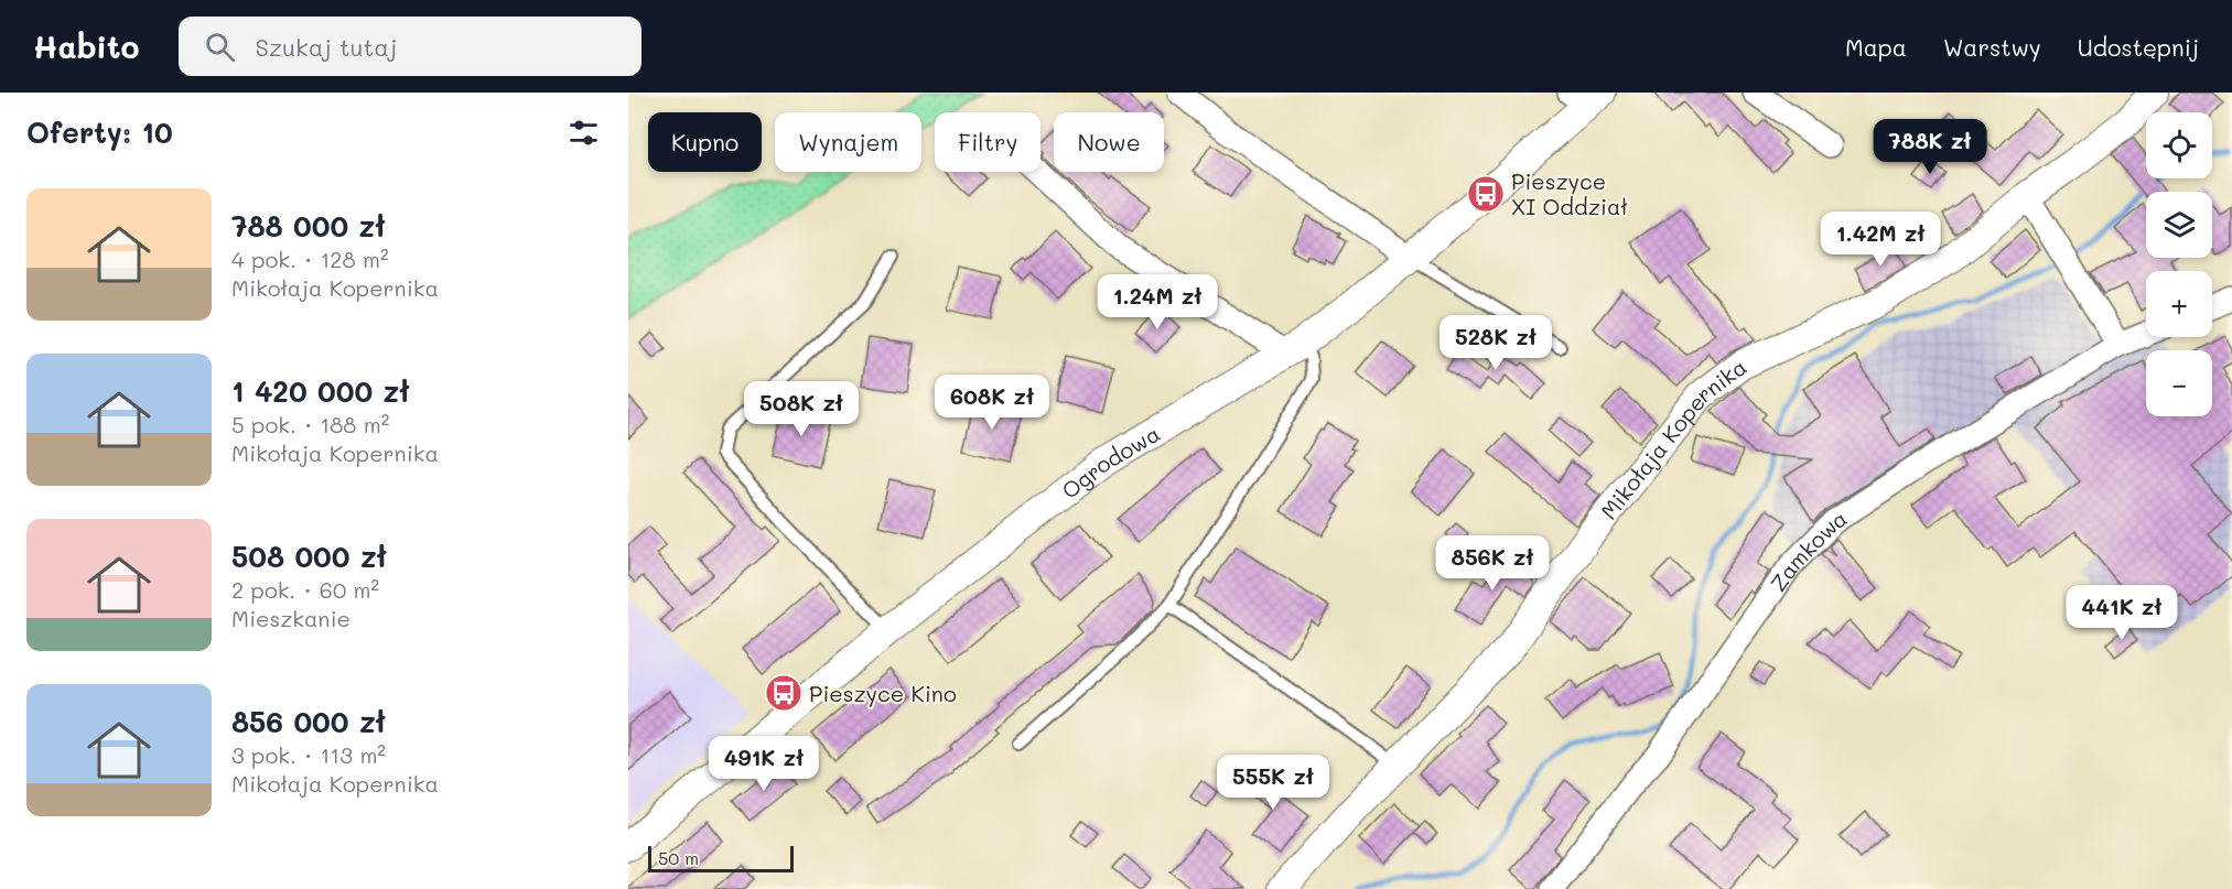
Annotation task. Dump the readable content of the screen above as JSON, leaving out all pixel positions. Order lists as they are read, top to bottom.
{
  "streets": {
    "street": ["Mikołaja Kopernika", "Ogrodowa", "Zamkowa"]
  },
  "places": {
    "bus stop": ["Pieszyce XI Oddział", "Pieszyce Kino"]
  },
  "scale_bar": "50 m",
  "page": {
    "header": "Habito",
    "search": "Szukaj tutaj",
    "nav": ["Mapa", "Warstwy", "Udostępnij"],
    "heading": "Oferty: 10",
    "map_buttons": ["+", "−"],
    "chip": [
      "Kupno",
      "Wynajem",
      "Filtry",
      "Nowe"
    ],
    "price": [
      "788K zł",
      "1.42M zł",
      "1.24M zł",
      "528K zł",
      "608K zł",
      "508K zł",
      "856K zł",
      "441K zł",
      "491K zł",
      "555K zł"
    ],
    "list": [
      {
        "name": "788 000 zł",
        "note": "4 pok. · 128 m² · Mikołaja Kopernika"
      },
      {
        "name": "1 420 000 zł",
        "note": "5 pok. · 188 m² · Mikołaja Kopernika"
      },
      {
        "name": "508 000 zł",
        "note": "2 pok. · 60 m² · Mieszkanie"
      },
      {
        "name": "856 000 zł",
        "note": "3 pok. · 113 m² · Mikołaja Kopernika"
      }
    ],
    "scale": "50 m"
  }
}
